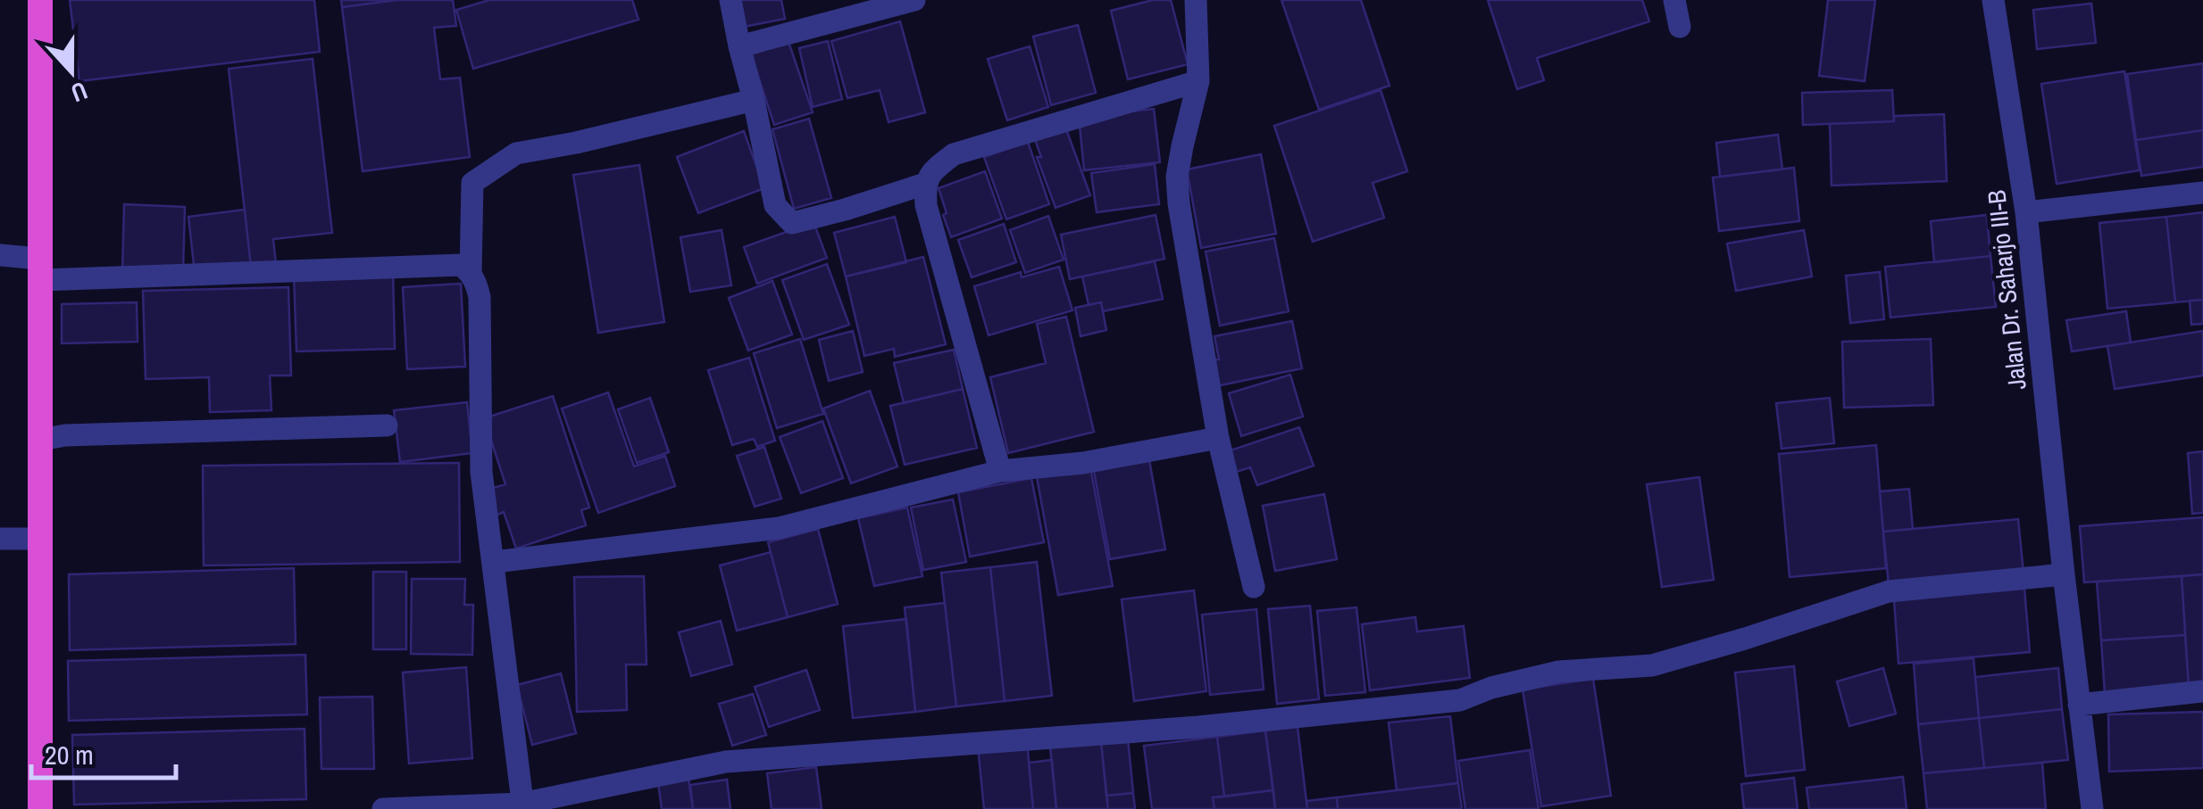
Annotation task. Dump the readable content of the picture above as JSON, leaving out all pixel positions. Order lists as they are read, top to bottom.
{
  "streets": {
    "street": ["Jalan Dr. Saharjo III-B"]
  },
  "scale_bar": "20 m",
  "north": "bottom"
}
